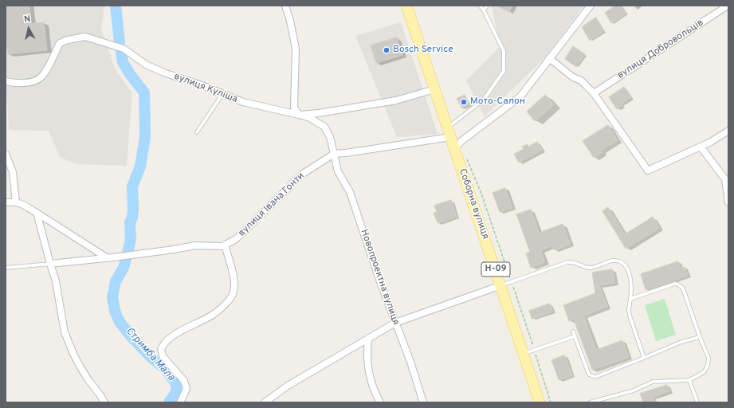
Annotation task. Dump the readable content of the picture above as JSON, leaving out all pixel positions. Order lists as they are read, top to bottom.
{
  "streets": {
    "main road": ["Соборна вулиця", "Н-09"],
    "street": [
      "вулиця Добровольців",
      "вулиця Куліша",
      "вулиця Івана Гонти",
      "Новопроектна вулиця"
    ]
  },
  "crossings": [
    ["вулиця Куліша", "Соборна вулиця"],
    ["вулиця Куліша", "Новопроектна вулиця"],
    ["Соборна вулиця", "вулиця Івана Гонти"],
    ["вулиця Івана Гонти", "Новопроектна вулиця"]
  ],
  "water": ["Стримба Мала"],
  "places": ["Bosch Service", "Мото-Салон"],
  "north": "top"
}
